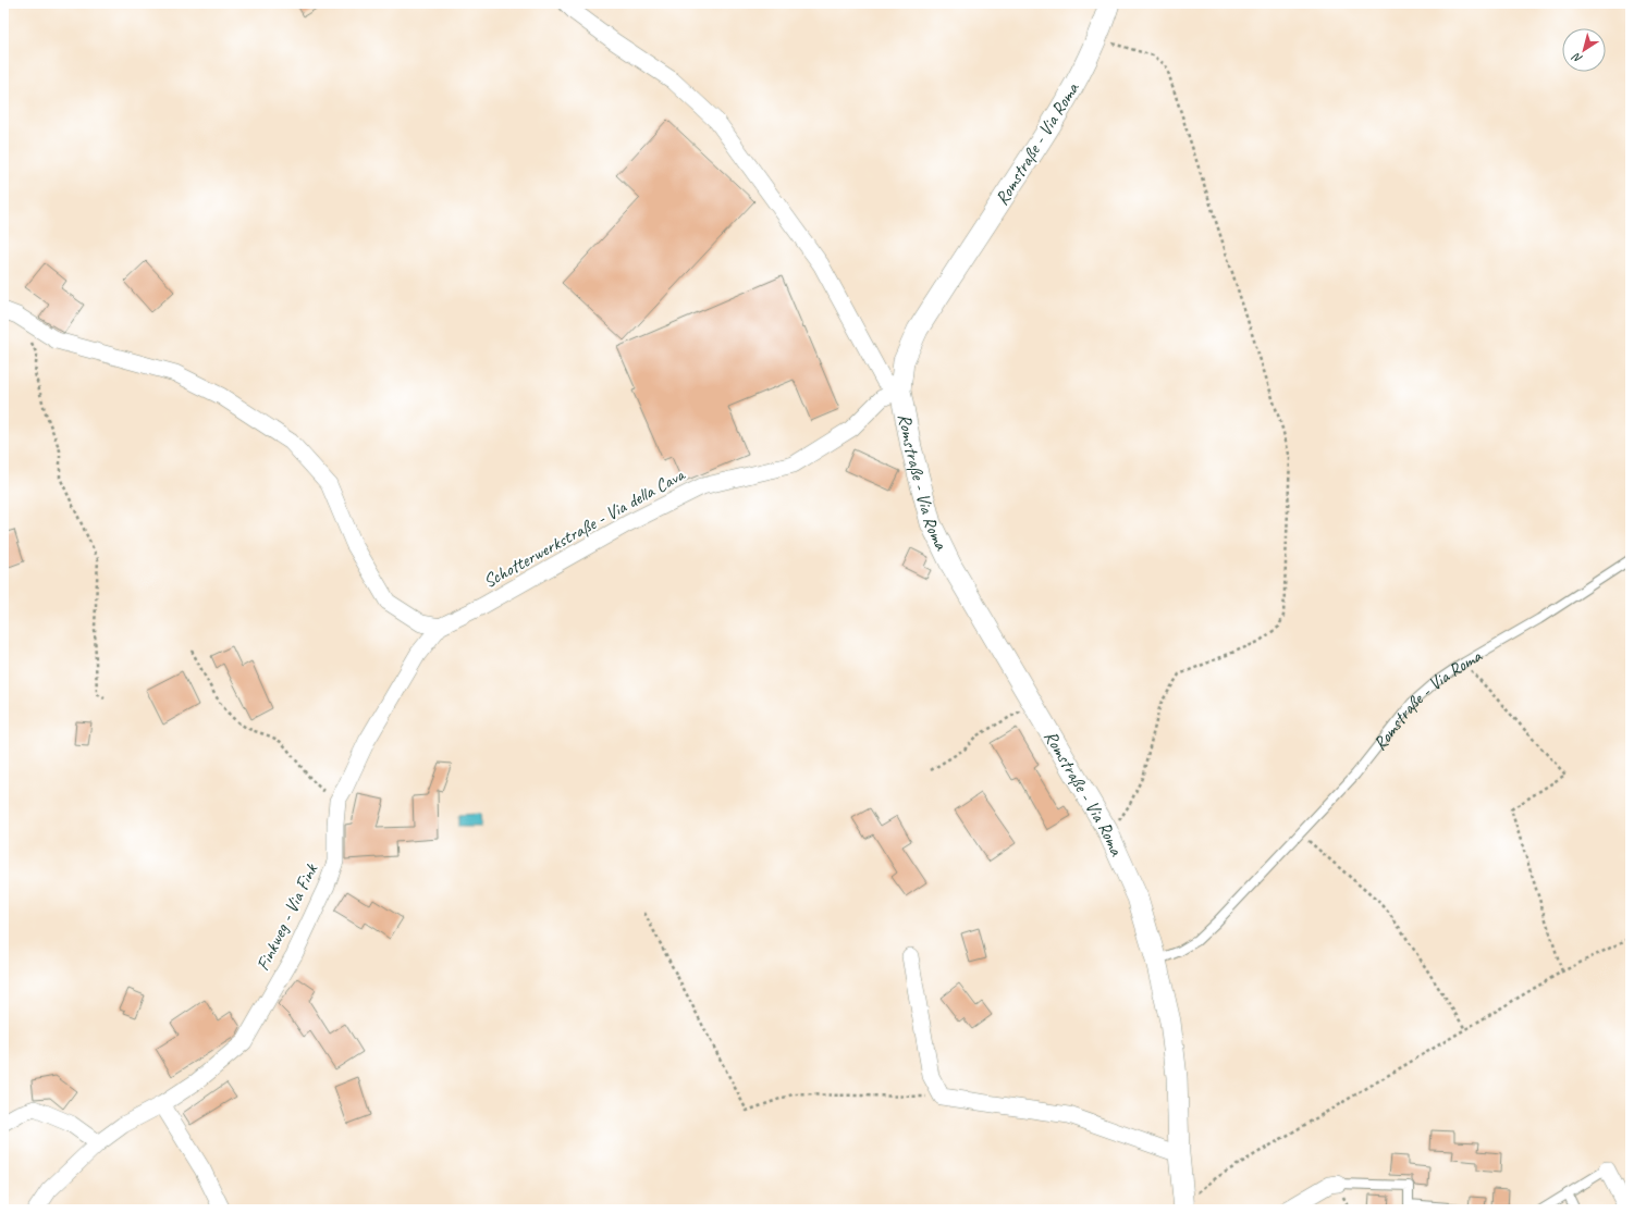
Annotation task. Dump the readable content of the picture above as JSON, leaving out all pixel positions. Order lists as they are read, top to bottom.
{
  "streets": {
    "street": ["Romstraße - Via Roma", "Schotterwerkstraße - Via della Cava", "Finkweg - Via Fink"]
  },
  "crossings": [
    ["Romstraße - Via Roma", "Schotterwerkstraße - Via della Cava"],
    ["Schotterwerkstraße - Via della Cava", "Finkweg - Via Fink"]
  ],
  "north": "bottom left"
}
